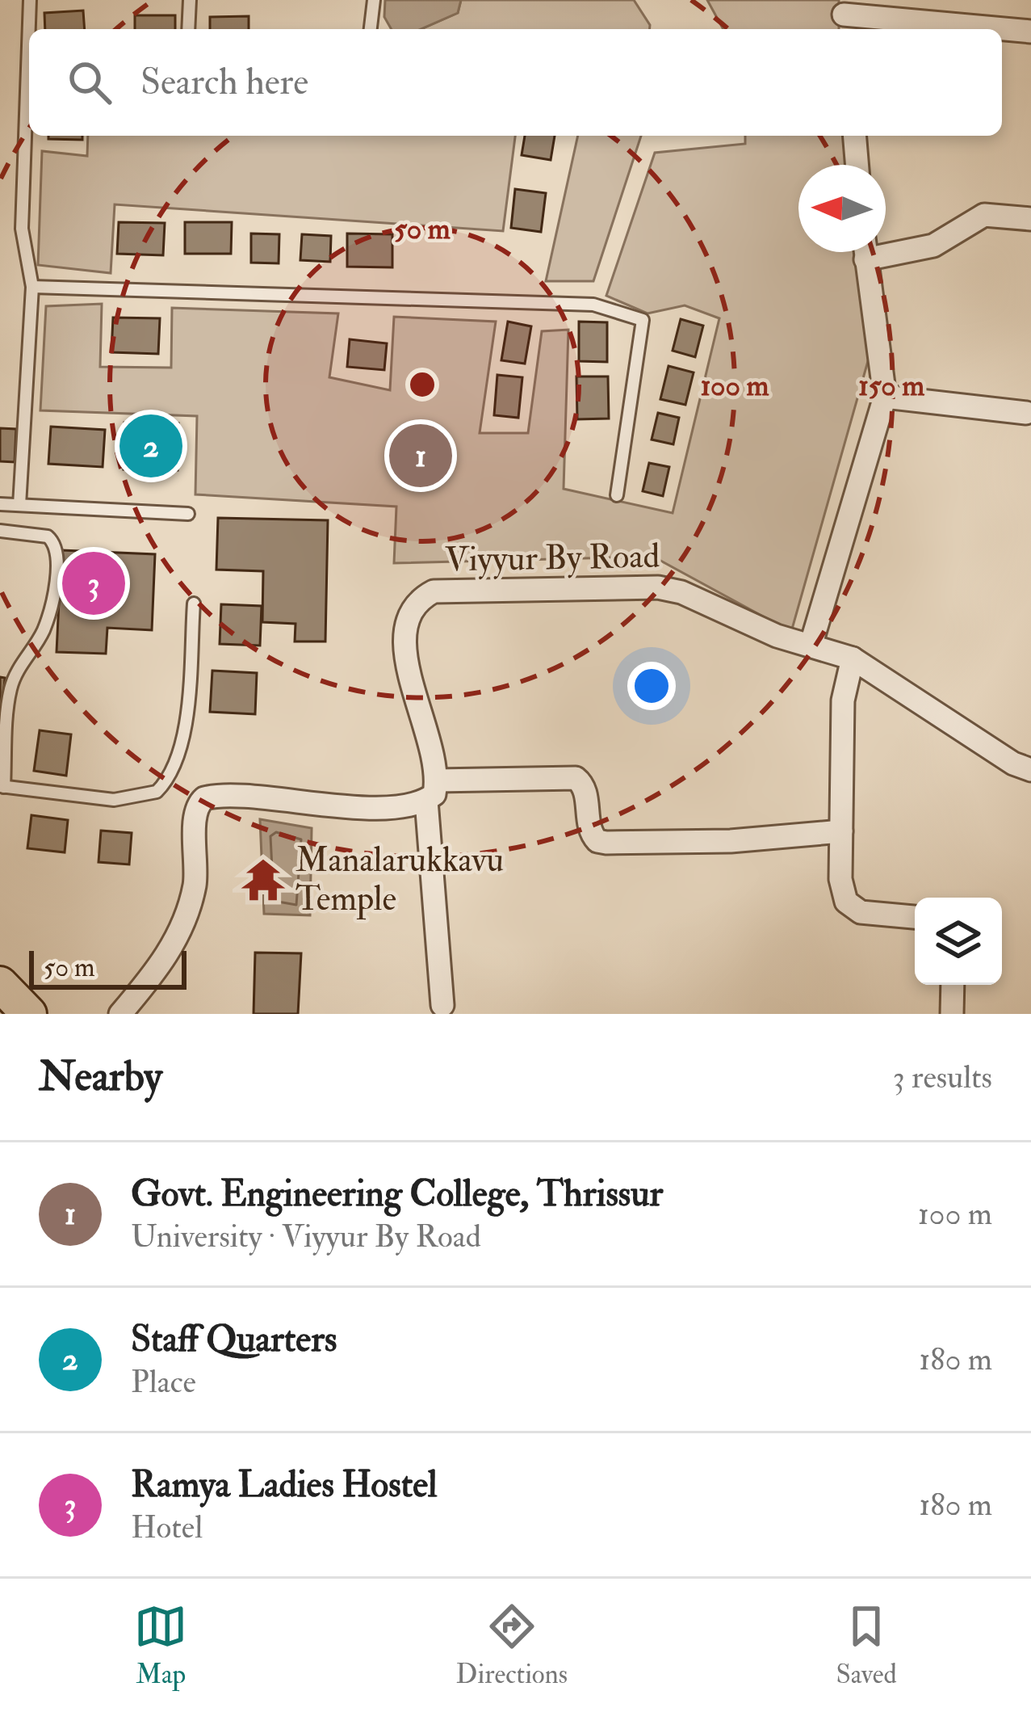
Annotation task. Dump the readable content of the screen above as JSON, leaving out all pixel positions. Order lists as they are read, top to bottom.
{
  "streets": {
    "street": ["Viyyur By Road"]
  },
  "places": {
    "temple": ["Manalarukkavu Temple"]
  },
  "scale_bar": "50 m",
  "north": "left",
  "page": {
    "search": "Search here",
    "pins": ["2", "1", "3"],
    "scale": "50 m",
    "heading": ["Nearby", "3 results"],
    "list": [
      {
        "mark": "1",
        "name": "Govt. Engineering College, Thrissur",
        "note": "University · Viyyur By Road",
        "value": "100 m"
      },
      {
        "mark": "2",
        "name": "Staff Quarters",
        "note": "Place",
        "value": "180 m"
      },
      {
        "mark": "3",
        "name": "Ramya Ladies Hostel",
        "note": "Hotel",
        "value": "180 m"
      }
    ],
    "nav": ["Map", "Directions", "Saved"]
  },
  "rings": ["50 m", "100 m", "150 m"]
}
